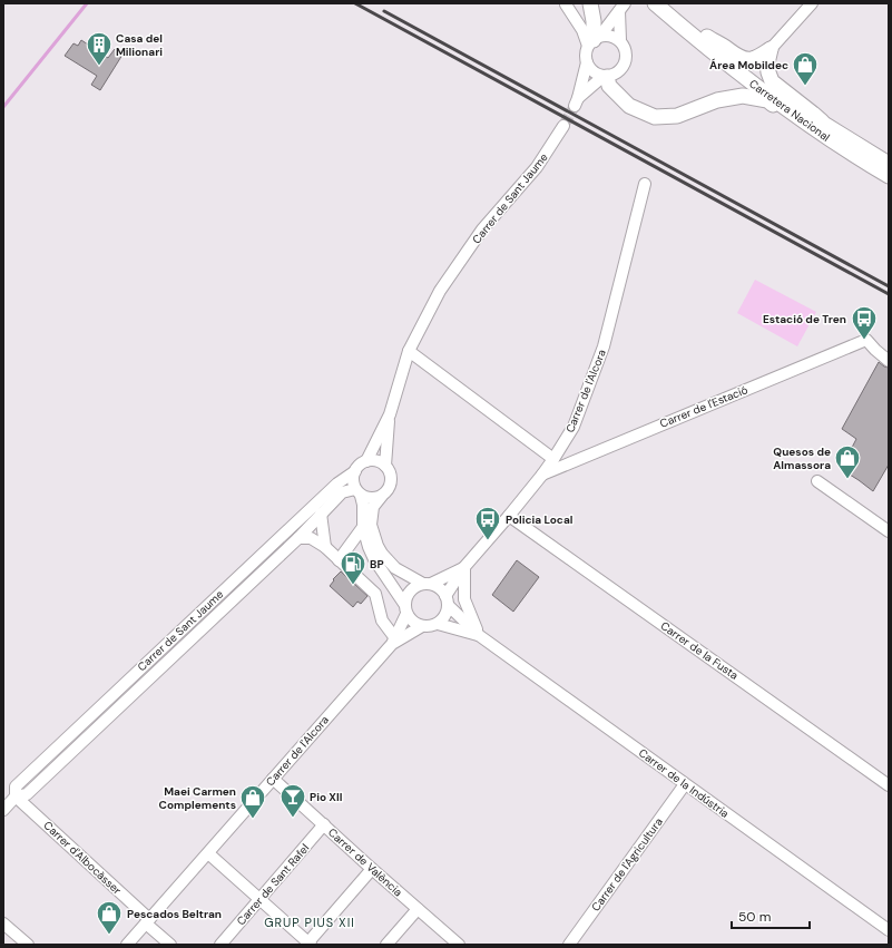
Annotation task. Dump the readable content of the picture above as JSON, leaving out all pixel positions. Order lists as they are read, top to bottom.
{
  "streets": {
    "main road": ["Carretera Nacional"],
    "street": [
      "Carrer de Sant Jaume",
      "Carrer de l'Alcora",
      "Carrer de l'Estació",
      "Carrer de la Fusta",
      "Carrer de la Indústria",
      "Carrer d'Albocàsser",
      "Carrer de València",
      "Carrer de l'Agricultura",
      "Carrer de Sant Rafel"
    ]
  },
  "crossings": [
    ["Carrer de Sant Jaume", "Carrer d'Albocàsser"],
    ["Carrer de l'Alcora", "Carrer de l'Estació"],
    ["Carrer de l'Alcora", "Carrer de la Fusta"],
    ["Carrer de l'Alcora", "Carrer de la Indústria"],
    ["Carrer de l'Alcora", "Carrer d'Albocàsser"],
    ["Carrer de l'Alcora", "Carrer de València"],
    ["Carrer de la Indústria", "Carrer de l'Agricultura"],
    ["Carrer de València", "Carrer de Sant Rafel"]
  ],
  "districts": ["GRUP PIUS XII"],
  "places": {
    "building": ["Casa del Milionari"],
    "shop": [
      "Área Mobildec",
      "Quesos de Almassora",
      "Maei Carmen Complements",
      "Pescados Beltran"
    ],
    "bus stop": ["Estació de Tren", "Policia Local"],
    "fuel station": ["BP"],
    "bar": ["Pio XII"]
  },
  "scale_bar": "50 m"
}
